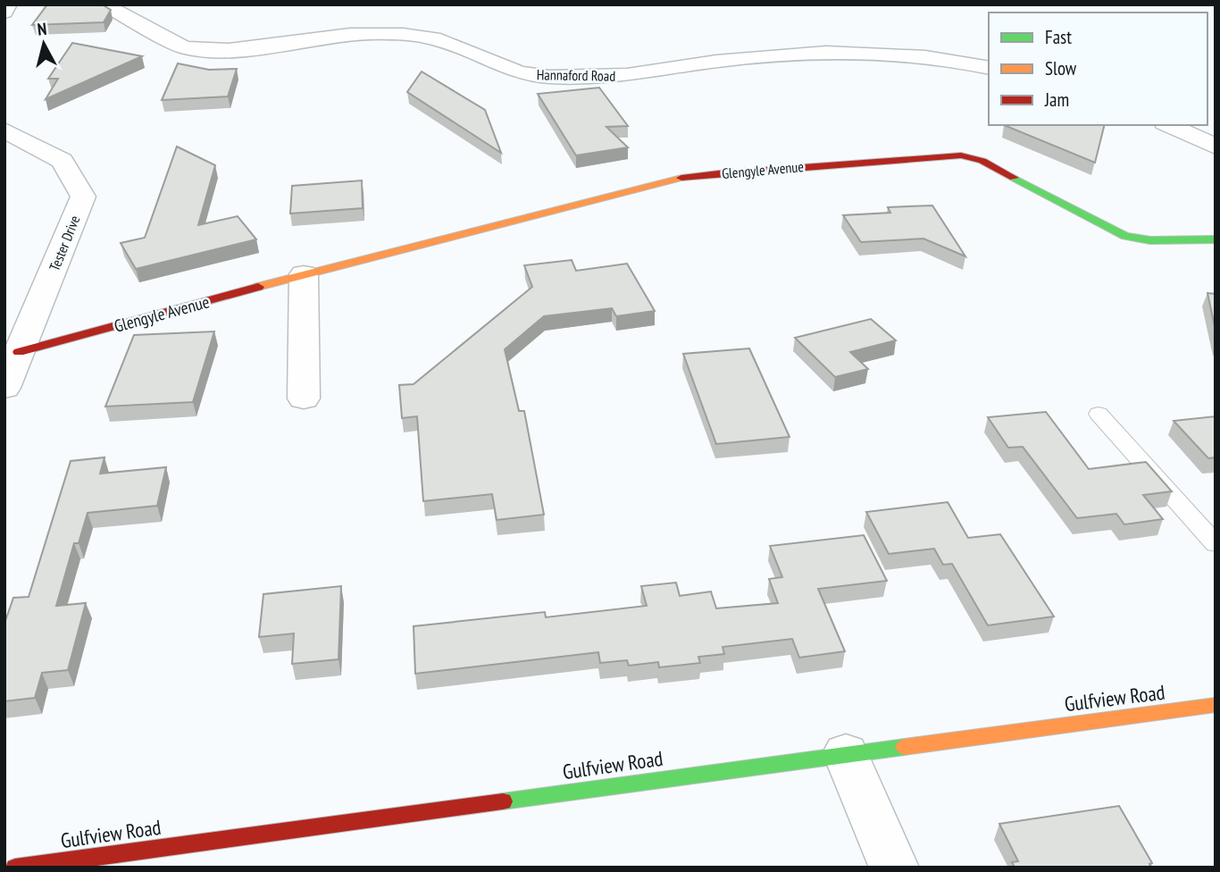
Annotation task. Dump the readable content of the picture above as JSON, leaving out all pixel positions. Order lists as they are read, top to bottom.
{
  "streets": {
    "street": [
      "Hannaford Road",
      "Glengyle Avenue",
      "Tester Drive",
      "Gulfview Road"
    ]
  },
  "crossings": [
    ["Glengyle Avenue", "Tester Drive"]
  ],
  "legend": ["Fast", "Slow", "Jam"],
  "north": "top"
}
